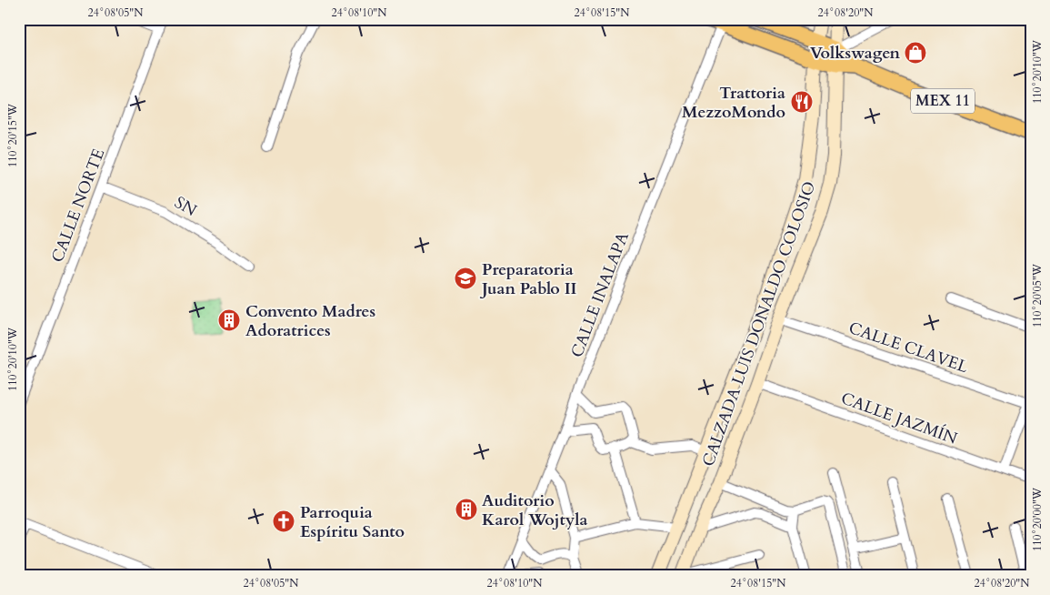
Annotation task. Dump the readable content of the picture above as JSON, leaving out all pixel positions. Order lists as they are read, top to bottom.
{
  "streets": {
    "main road": ["MEX 11", "CALZADA LUIS DONALDO COLOSIO"],
    "street": [
      "CALLE NORTE",
      "SN",
      "CALLE INALAPA",
      "CALLE CLAVEL",
      "CALLE JAZMÍN"
    ]
  },
  "crossings": [
    ["MEX 11", "CALLE INALAPA"],
    ["MEX 11", "CALZADA LUIS DONALDO COLOSIO"],
    ["CALLE NORTE", "SN"],
    ["CALZADA LUIS DONALDO COLOSIO", "CALLE CLAVEL"],
    ["CALZADA LUIS DONALDO COLOSIO", "CALLE JAZMÍN"]
  ],
  "places": {
    "shop": ["Volkswagen"],
    "restaurant": ["Trattoria MezzoMondo"],
    "school or university": ["Preparatoria Juan Pablo II"],
    "building": ["Convento Madres Adoratrices", "Auditorio Karol Wojtyla"],
    "church": ["Parroquia Espíritu Santo"]
  },
  "coordinates": [
    "24°08'05\"N",
    "24°08'10\"N",
    "24°08'15\"N",
    "24°08'20\"N",
    "110°20'10\"W",
    "110°20'15\"W",
    "110°20'05\"W",
    "110°20'00\"W"
  ]
}
